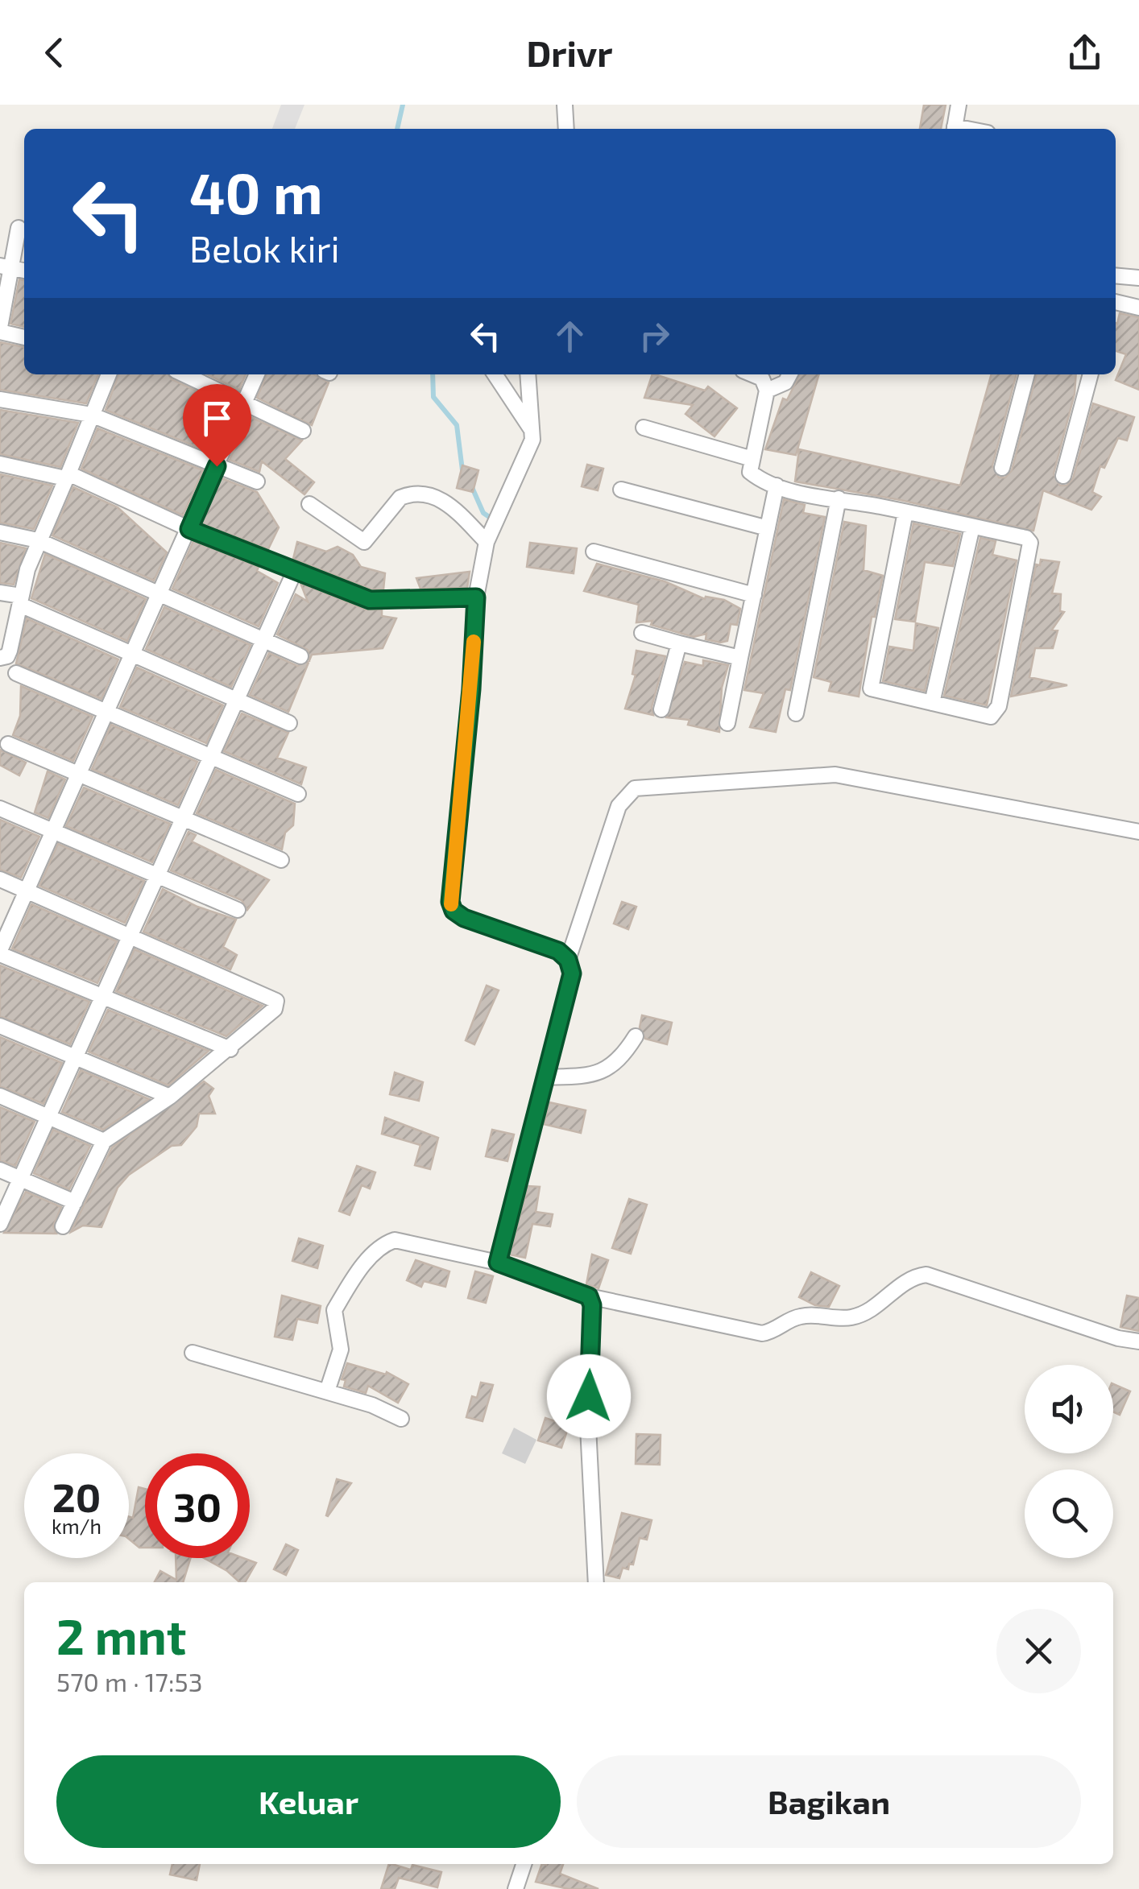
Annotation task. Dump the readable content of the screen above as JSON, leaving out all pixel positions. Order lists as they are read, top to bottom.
{
  "page": {
    "header": "Drivr",
    "turn": ["40 m", "Belok kiri"],
    "speed": "20 km/h",
    "limit": "30",
    "heading": ["2 mnt", "570 m · 17:53"],
    "buttons": ["Keluar", "Bagikan"]
  }
}
